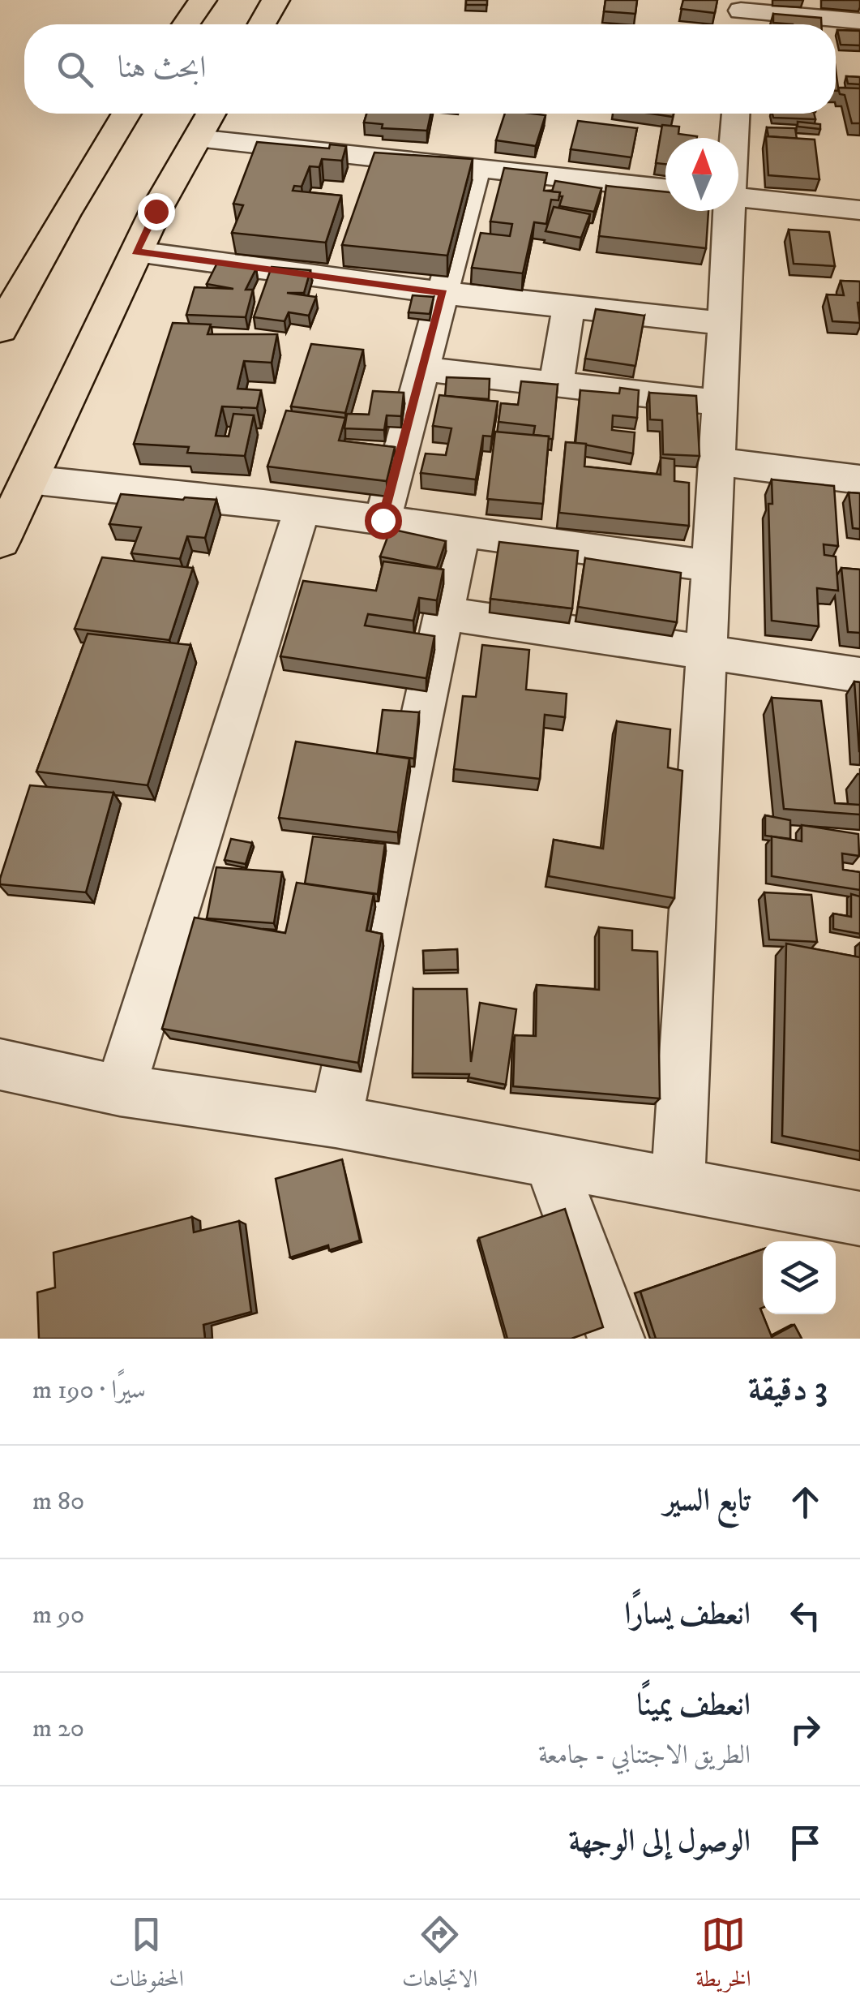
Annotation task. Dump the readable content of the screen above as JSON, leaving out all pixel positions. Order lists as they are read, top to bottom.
{
  "north": "top",
  "page": {
    "search": "ابحث هنا",
    "heading": ["3 دقيقة", "سيرًا · 190 m"],
    "list": [
      ["تابع السير", "80 m"],
      ["انعطف يسارًا", "90 m"],
      ["انعطف يمينًا", "الطريق الاجتنابي - جامعة", "20 m"],
      "الوصول إلى الوجهة"
    ],
    "nav": ["الخريطة", "الاتجاهات", "المحفوظات"]
  }
}
